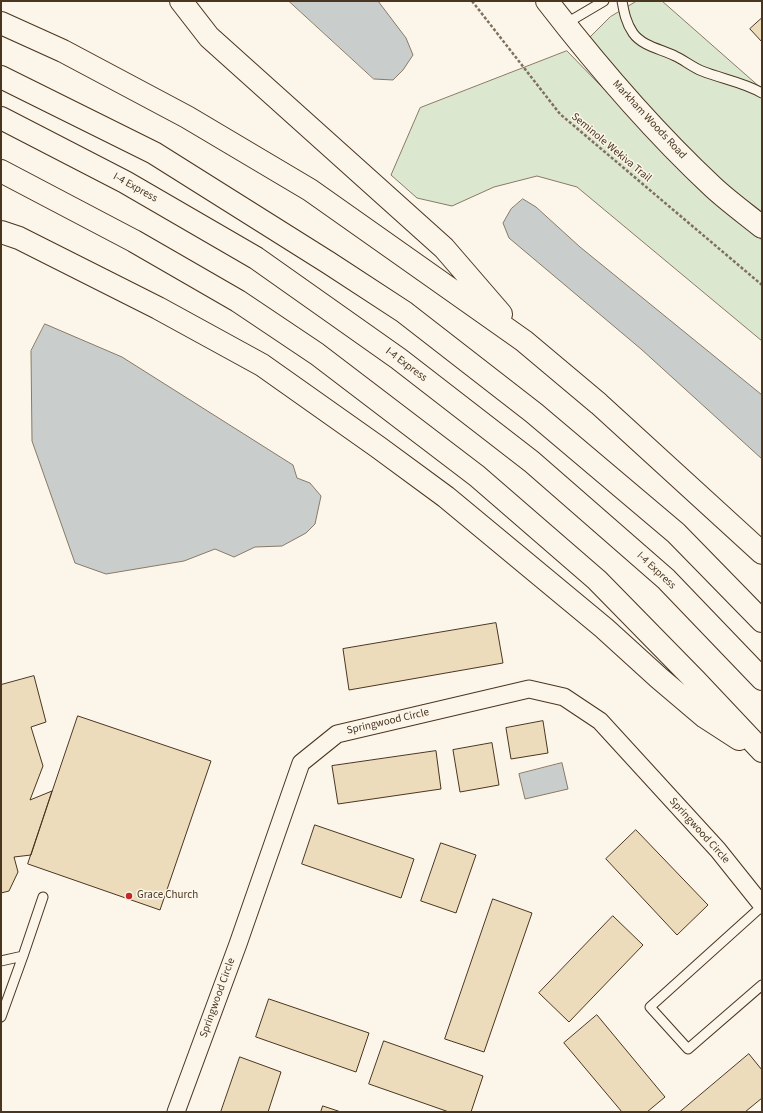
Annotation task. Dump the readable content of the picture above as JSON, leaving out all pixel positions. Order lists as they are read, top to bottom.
{
  "streets": {
    "main road": ["Markham Woods Road", "I-4 Express"],
    "street": ["Springwood Circle"],
    "path": ["Seminole Wekiva Trail"]
  },
  "places": ["Grace Church"]
}
